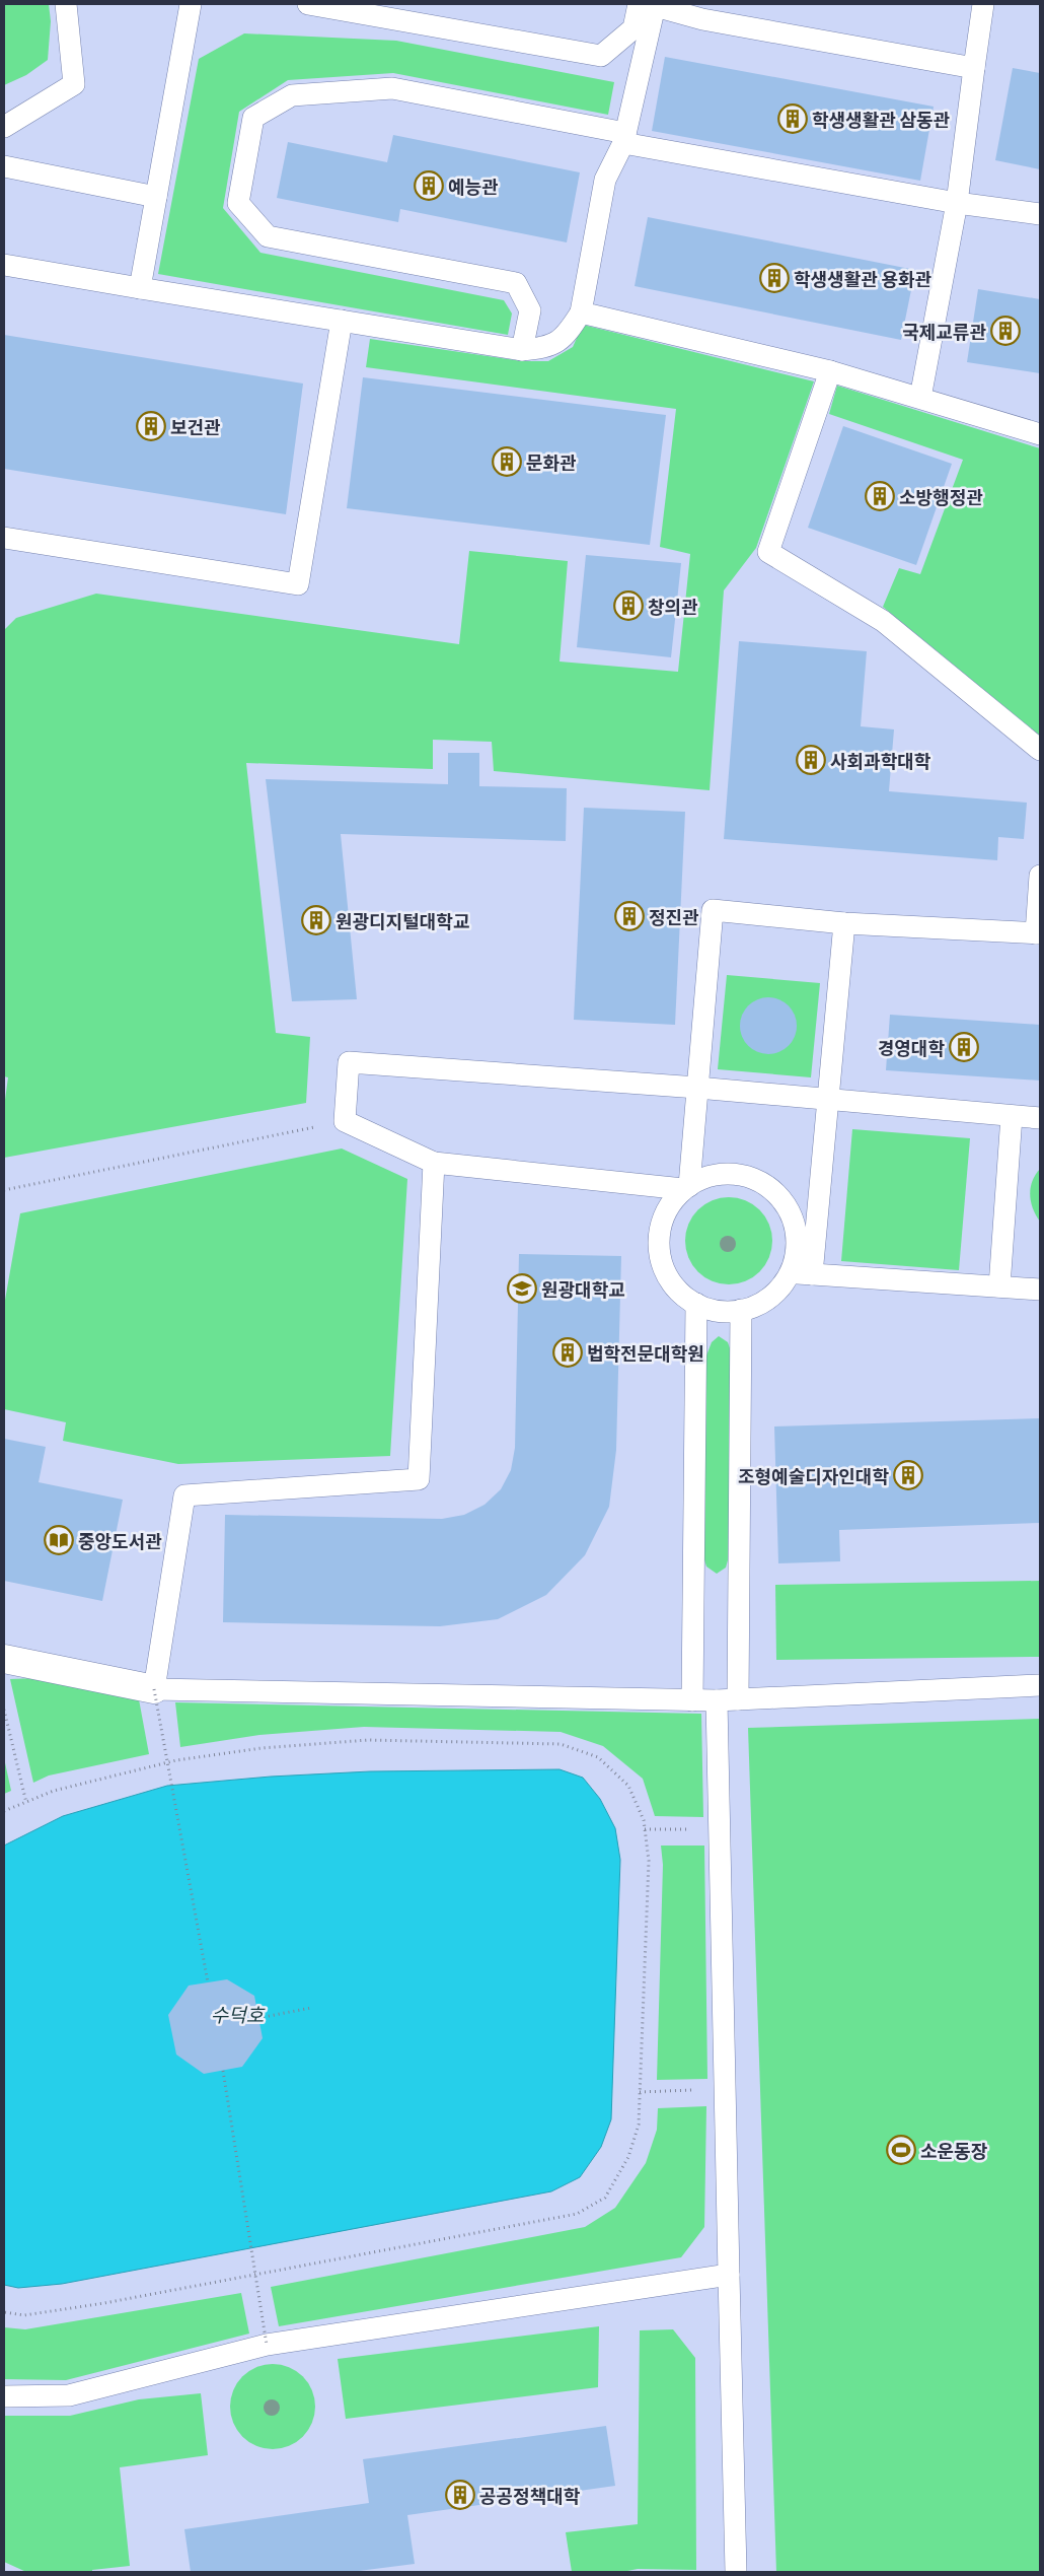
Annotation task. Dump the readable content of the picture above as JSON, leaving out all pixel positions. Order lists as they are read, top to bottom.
{
  "water": ["수덕호"],
  "places": {
    "building": [
      "학생생활관 삼동관",
      "예능관",
      "학생생활관 용화관",
      "국제교류관",
      "보건관",
      "문화관",
      "소방행정관",
      "창의관",
      "사회과학대학",
      "정진관",
      "원광디지털대학교",
      "경영대학",
      "법학전문대학원",
      "조형예술디자인대학",
      "공공정책대학"
    ],
    "school or university": ["원광대학교"],
    "library": ["중앙도서관"],
    "sports": ["소운동장"]
  }
}
